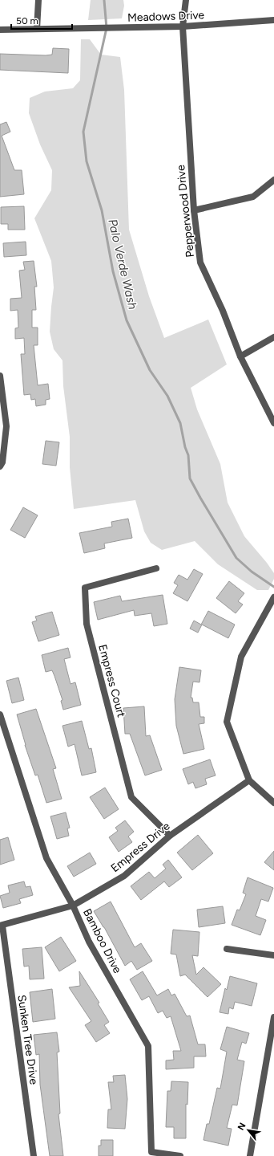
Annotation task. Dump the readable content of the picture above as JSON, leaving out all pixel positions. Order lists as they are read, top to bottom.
{
  "streets": {
    "street": [
      "Meadows Drive",
      "Pepperwood Drive",
      "Empress Court",
      "Empress Drive",
      "Bamboo Drive",
      "Sunken Tree Drive"
    ]
  },
  "crossings": [
    ["Meadows Drive", "Pepperwood Drive"],
    ["Empress Court", "Empress Drive"],
    ["Empress Drive", "Bamboo Drive"],
    ["Empress Drive", "Sunken Tree Drive"]
  ],
  "water": ["Palo Verde Wash"],
  "scale_bar": "50 m",
  "north": "top left"
}
